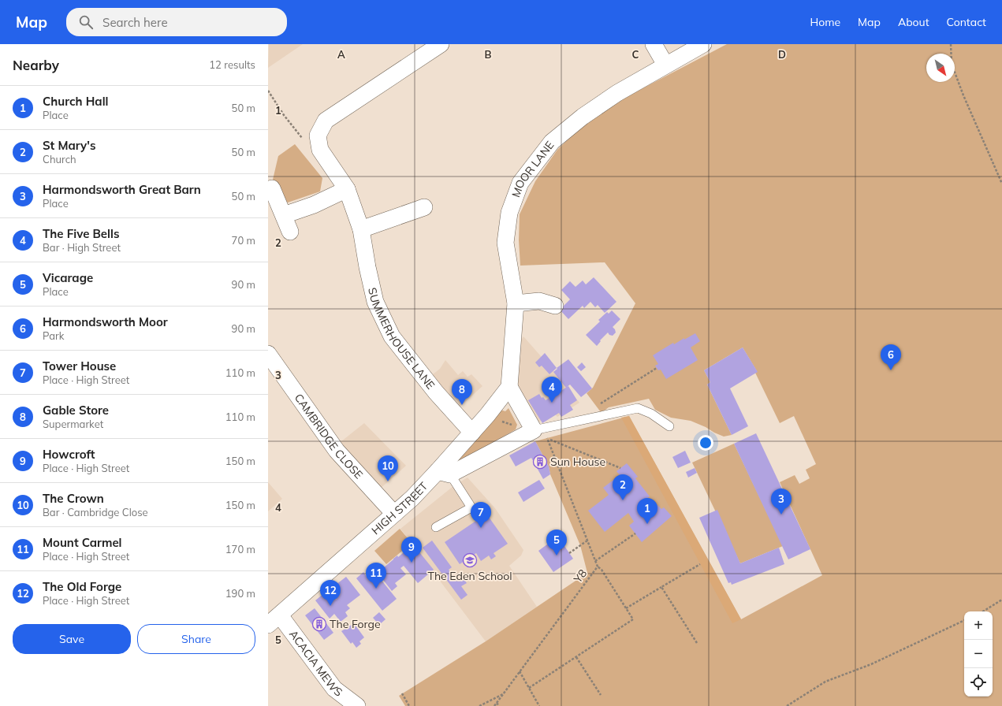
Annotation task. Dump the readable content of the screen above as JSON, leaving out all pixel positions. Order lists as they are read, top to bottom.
{
  "streets": {
    "street": [
      "MOOR LANE",
      "SUMMERHOUSE LANE",
      "CAMBRIDGE CLOSE",
      "HIGH STREET",
      "ACACIA MEWS"
    ],
    "path": ["Y8"]
  },
  "crossings": [
    ["MOOR LANE", "HIGH STREET"],
    ["SUMMERHOUSE LANE", "HIGH STREET"],
    ["CAMBRIDGE CLOSE", "HIGH STREET"],
    ["HIGH STREET", "ACACIA MEWS"]
  ],
  "places": {
    "building": ["Sun House", "The Forge"],
    "school or university": ["The Eden School"]
  },
  "north": "bottom right",
  "page": {
    "header": "Map",
    "search": "Search here",
    "nav": [
      "Home",
      "Map",
      "About",
      "Contact"
    ],
    "heading": ["Nearby", "12 results"],
    "list": [
      {
        "mark": "1",
        "name": "Church Hall",
        "note": "Place",
        "value": "50 m"
      },
      {
        "mark": "2",
        "name": "St Mary's",
        "note": "Church",
        "value": "50 m"
      },
      {
        "mark": "3",
        "name": "Harmondsworth Great Barn",
        "note": "Place",
        "value": "50 m"
      },
      {
        "mark": "4",
        "name": "The Five Bells",
        "note": "Bar · High Street",
        "value": "70 m"
      },
      {
        "mark": "5",
        "name": "Vicarage",
        "note": "Place",
        "value": "90 m"
      },
      {
        "mark": "6",
        "name": "Harmondsworth Moor",
        "note": "Park",
        "value": "90 m"
      },
      {
        "mark": "7",
        "name": "Tower House",
        "note": "Place · High Street",
        "value": "110 m"
      },
      {
        "mark": "8",
        "name": "Gable Store",
        "note": "Supermarket",
        "value": "110 m"
      },
      {
        "mark": "9",
        "name": "Howcroft",
        "note": "Place · High Street",
        "value": "150 m"
      },
      {
        "mark": "10",
        "name": "The Crown",
        "note": "Bar · Cambridge Close",
        "value": "150 m"
      },
      {
        "mark": "11",
        "name": "Mount Carmel",
        "note": "Place · High Street",
        "value": "170 m"
      },
      {
        "mark": "12",
        "name": "The Old Forge",
        "note": "Place · High Street",
        "value": "190 m"
      }
    ],
    "pins": [
      "6",
      "4",
      "8",
      "10",
      "2",
      "3",
      "1",
      "7",
      "5",
      "9",
      "11",
      "12"
    ],
    "map_buttons": ["+", "−"],
    "buttons": ["Save", "Share"]
  },
  "grid": {
    "columns": [
      "A",
      "B",
      "C",
      "D"
    ],
    "rows": [
      "1",
      "2",
      "3",
      "4",
      "5"
    ]
  }
}
